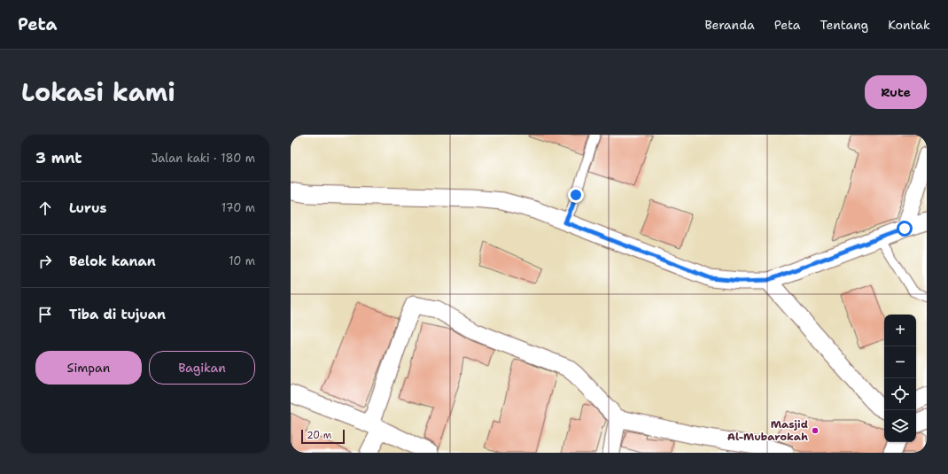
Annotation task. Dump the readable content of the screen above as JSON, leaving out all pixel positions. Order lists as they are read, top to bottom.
{
  "places": ["Masjid Al-Mubarokah"],
  "scale_bar": "20 m",
  "page": {
    "header": "Peta",
    "nav": [
      "Beranda",
      "Peta",
      "Tentang",
      "Kontak"
    ],
    "title": "Lokasi kami",
    "buttons": [
      "Rute",
      ["Simpan", "Bagikan"]
    ],
    "heading": ["3 mnt", "Jalan kaki · 180 m"],
    "list": [
      ["Lurus", "170 m"],
      ["Belok kanan", "10 m"],
      "Tiba di tujuan"
    ],
    "map_buttons": ["+", "−"],
    "scale": "20 m"
  }
}
